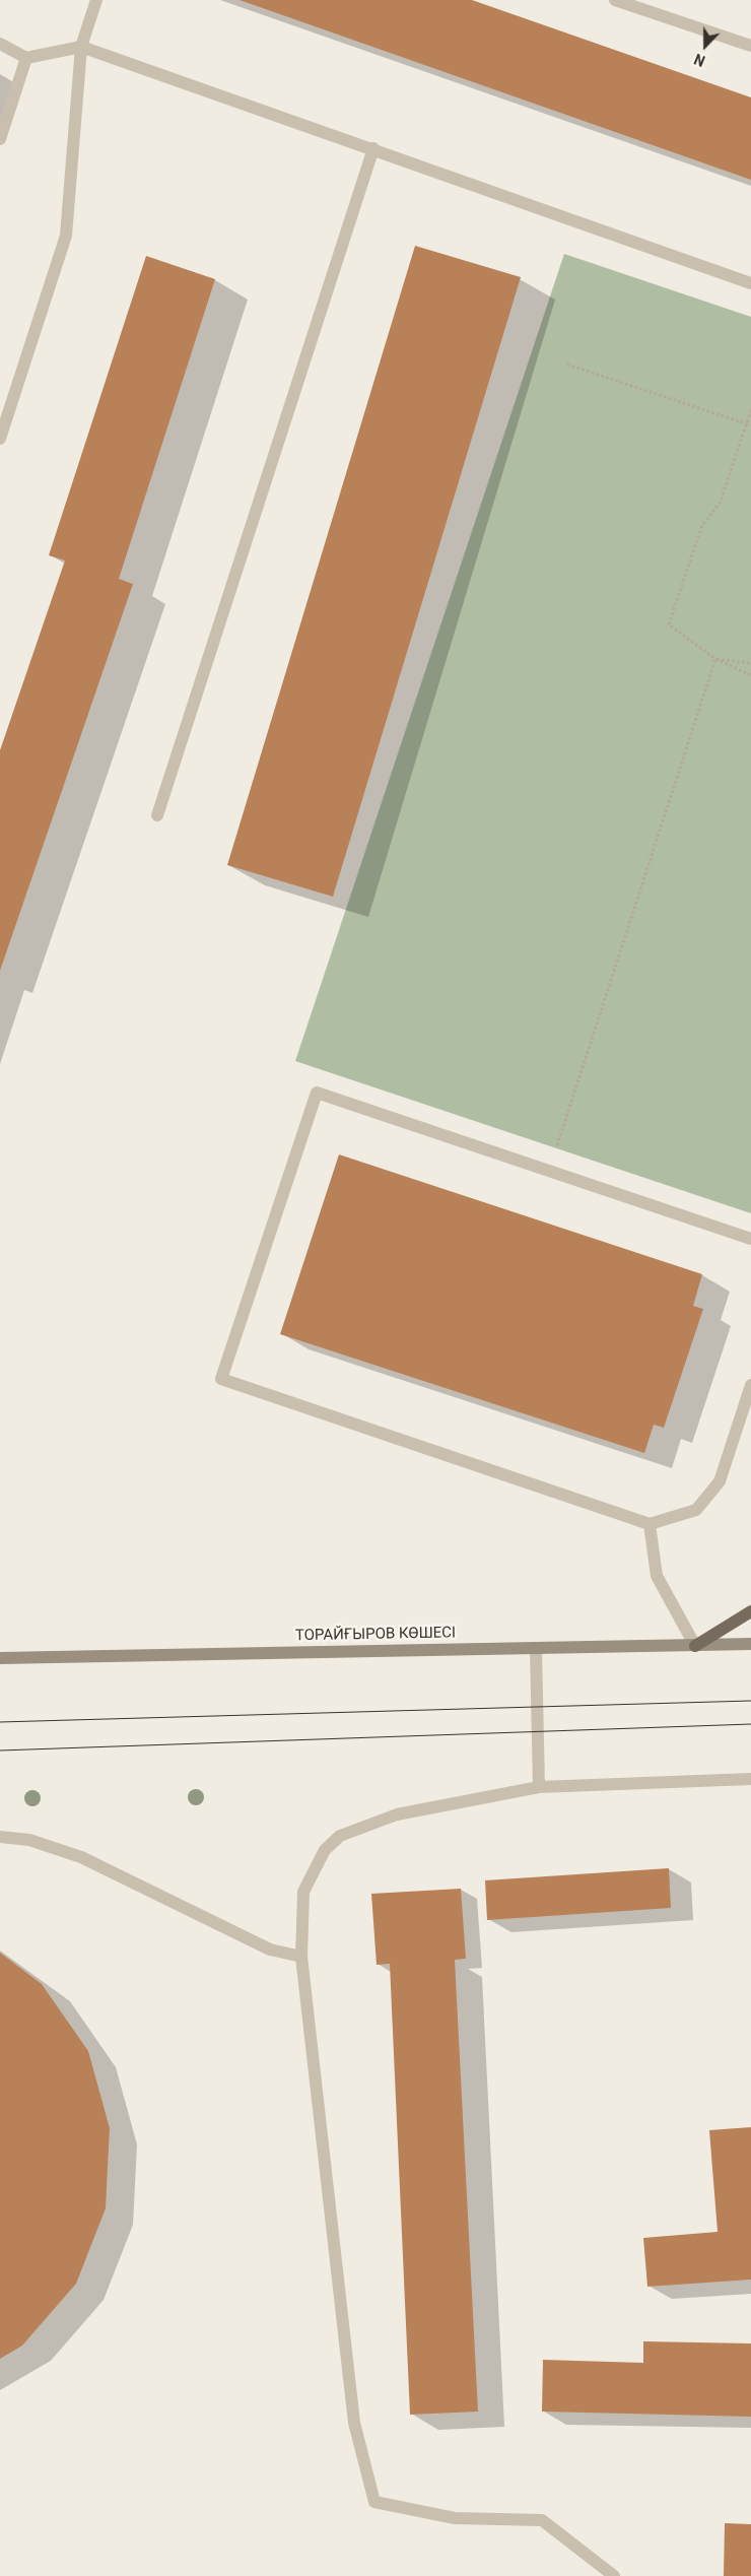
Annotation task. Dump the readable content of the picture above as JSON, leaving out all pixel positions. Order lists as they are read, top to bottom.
{
  "streets": {
    "main road": ["ТОРАЙҒЫРОВ КӨШЕСІ"]
  },
  "north": "bottom"
}
